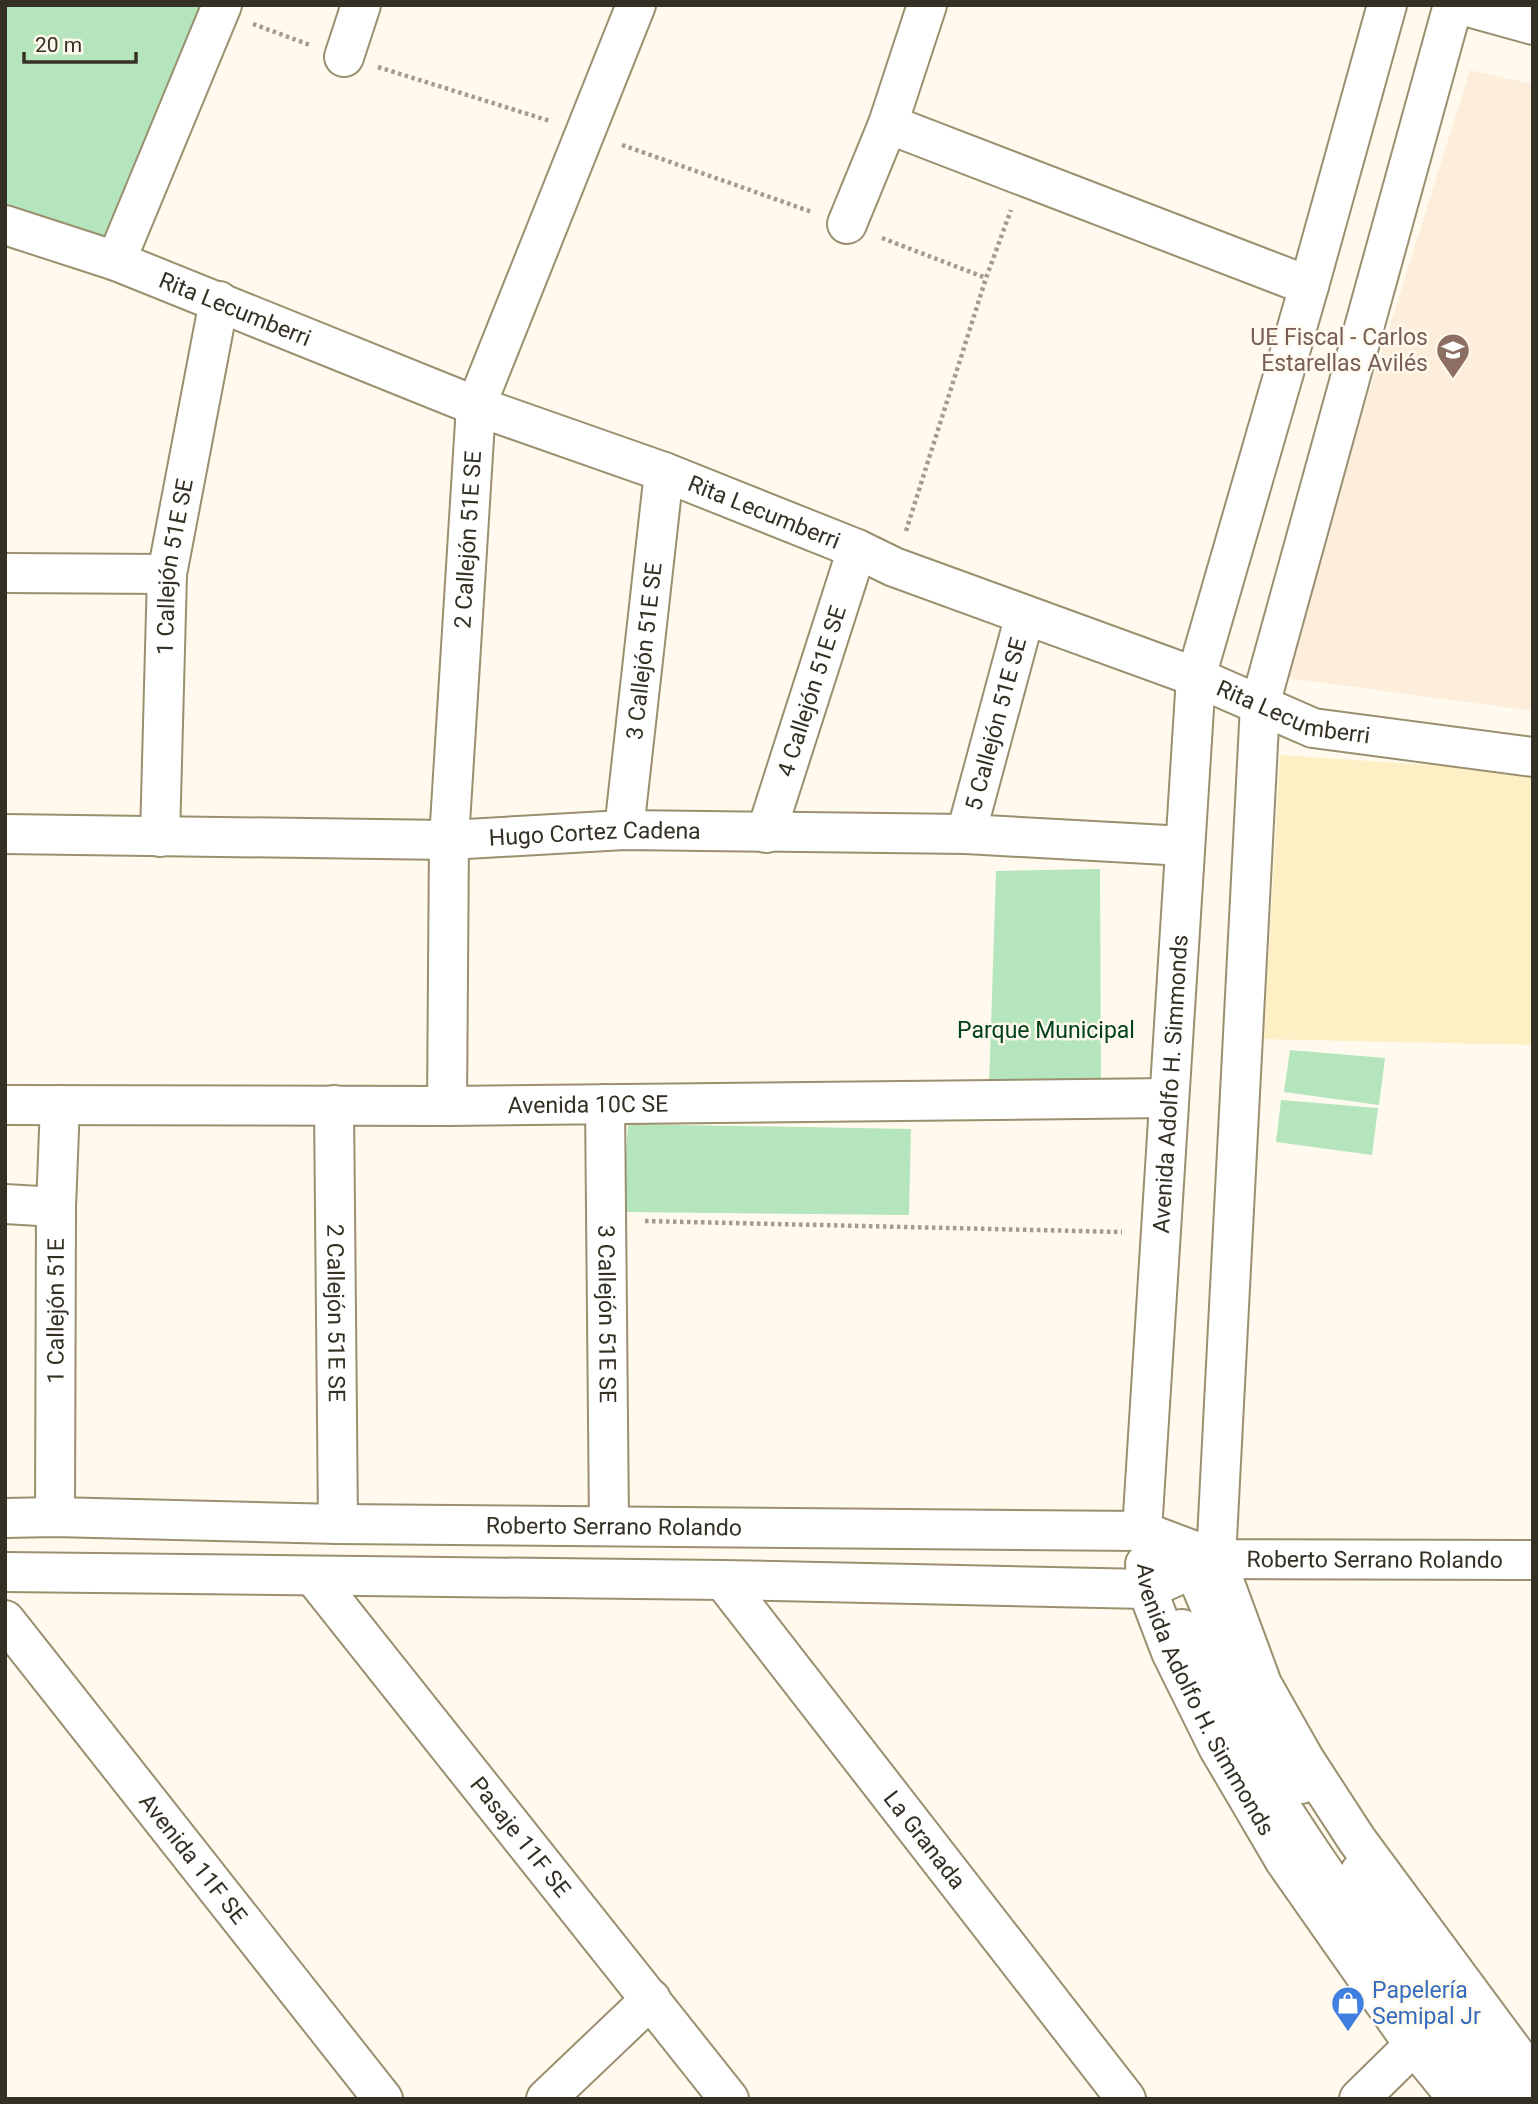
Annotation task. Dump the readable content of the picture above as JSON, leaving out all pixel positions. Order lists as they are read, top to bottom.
{
  "streets": {
    "street": [
      "Rita Lecumberri",
      "2 Callejón 51E SE",
      "1 Callejón 51E SE",
      "3 Callejón 51E SE",
      "4 Callejón 51E SE",
      "5 Callejón 51E SE",
      "Hugo Cortez Cadena",
      "Avenida Adolfo H. Simmonds",
      "Avenida 10C SE",
      "1 Callejón 51E",
      "Roberto Serrano Rolando",
      "Pasaje 11F SE",
      "La Granada",
      "Avenida 11F SE"
    ]
  },
  "crossings": [
    ["Rita Lecumberri", "2 Callejón 51E SE"],
    ["Rita Lecumberri", "1 Callejón 51E SE"],
    ["Rita Lecumberri", "3 Callejón 51E SE"],
    ["Rita Lecumberri", "4 Callejón 51E SE"],
    ["Rita Lecumberri", "5 Callejón 51E SE"],
    ["Rita Lecumberri", "Avenida Adolfo H. Simmonds"],
    ["2 Callejón 51E SE", "Hugo Cortez Cadena"],
    ["2 Callejón 51E SE", "Avenida 10C SE"],
    ["2 Callejón 51E SE", "Roberto Serrano Rolando"],
    ["1 Callejón 51E SE", "Hugo Cortez Cadena"],
    ["3 Callejón 51E SE", "Hugo Cortez Cadena"],
    ["3 Callejón 51E SE", "Avenida 10C SE"],
    ["3 Callejón 51E SE", "Roberto Serrano Rolando"],
    ["4 Callejón 51E SE", "Hugo Cortez Cadena"],
    ["5 Callejón 51E SE", "Hugo Cortez Cadena"],
    ["Hugo Cortez Cadena", "Avenida Adolfo H. Simmonds"],
    ["Avenida Adolfo H. Simmonds", "Avenida 10C SE"],
    ["Avenida Adolfo H. Simmonds", "Roberto Serrano Rolando"],
    ["Avenida 10C SE", "1 Callejón 51E"],
    ["1 Callejón 51E", "Roberto Serrano Rolando"],
    ["Roberto Serrano Rolando", "Pasaje 11F SE"],
    ["Roberto Serrano Rolando", "La Granada"]
  ],
  "parks": ["Parque Municipal"],
  "places": {
    "school or university": ["UE Fiscal - Carlos Estarellas Avilés"],
    "shop": ["Papelería Semipal Jr"]
  },
  "scale_bar": "20 m"
}
